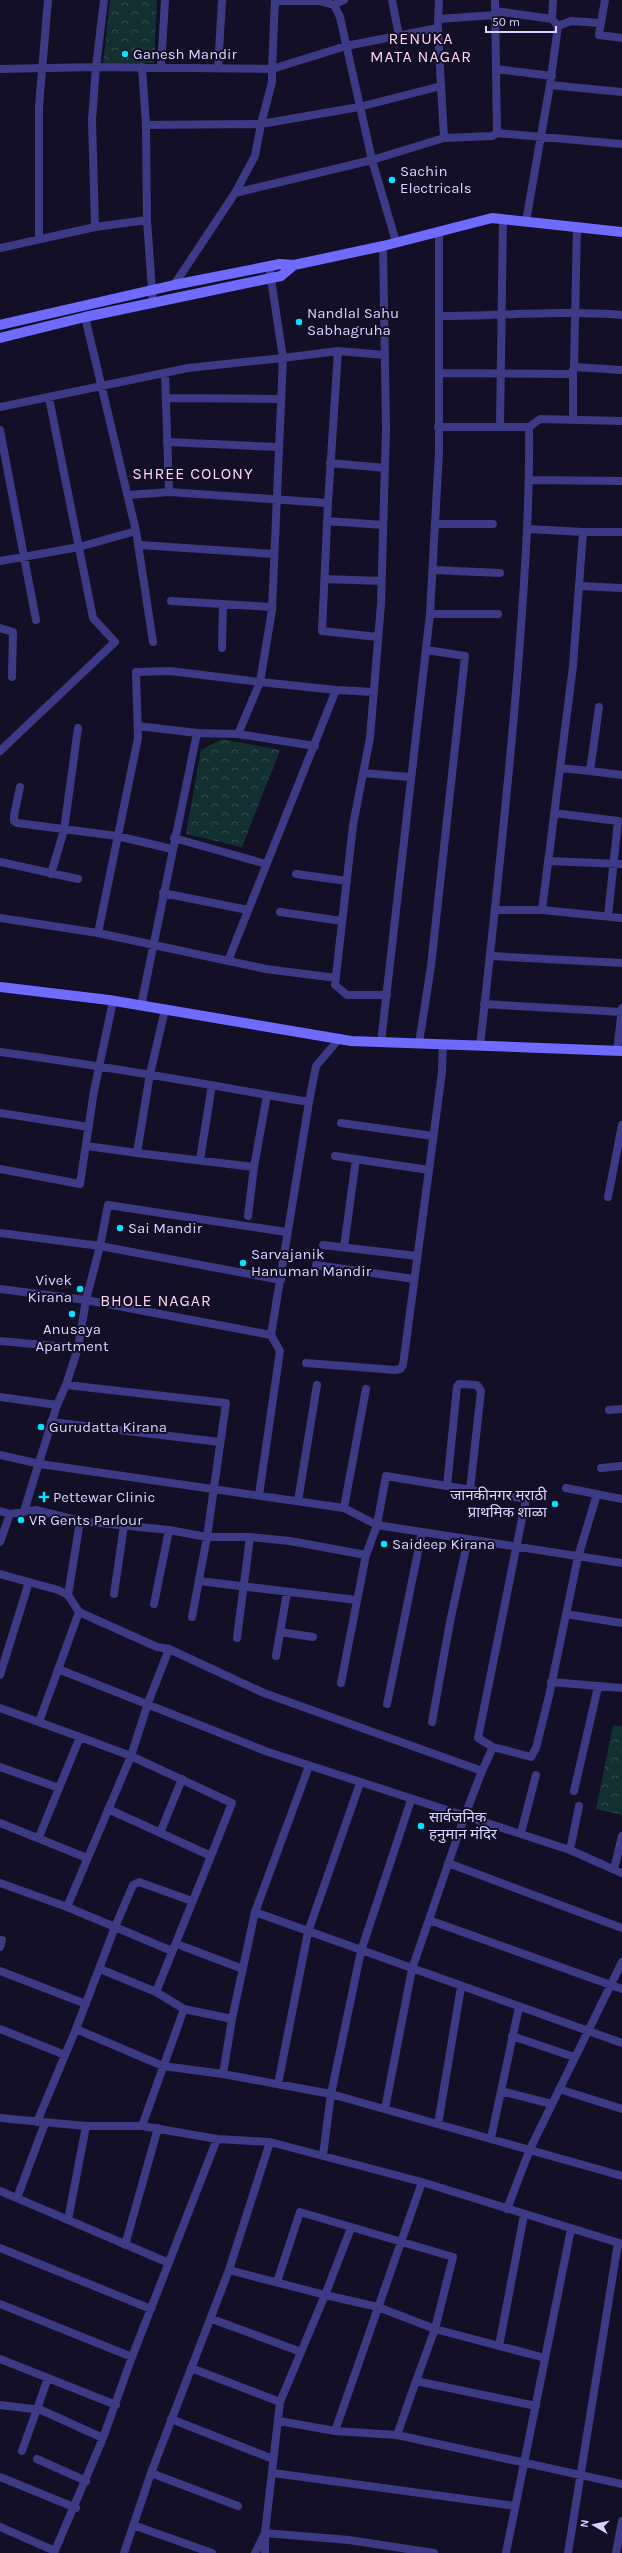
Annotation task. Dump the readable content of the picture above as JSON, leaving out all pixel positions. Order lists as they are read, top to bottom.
{
  "districts": ["RENUKA MATA NAGAR", "SHREE COLONY", "BHOLE NAGAR"],
  "places": {
    "other": [
      "Ganesh Mandir",
      "Sachin Electricals",
      "Nandlal Sahu Sabhagruha",
      "Sai Mandir",
      "Sarvajanik Hanuman Mandir",
      "Vivek Kirana",
      "Anusaya Apartment",
      "Gurudatta Kirana",
      "जानकीनगर मराठी प्राथमिक शाळा",
      "VR Gents Parlour",
      "Saideep Kirana",
      "सार्वजनिक हनुमान मंदिर"
    ],
    "health": ["Pettewar Clinic"]
  },
  "scale_bar": "50 m",
  "north": "left"
}
